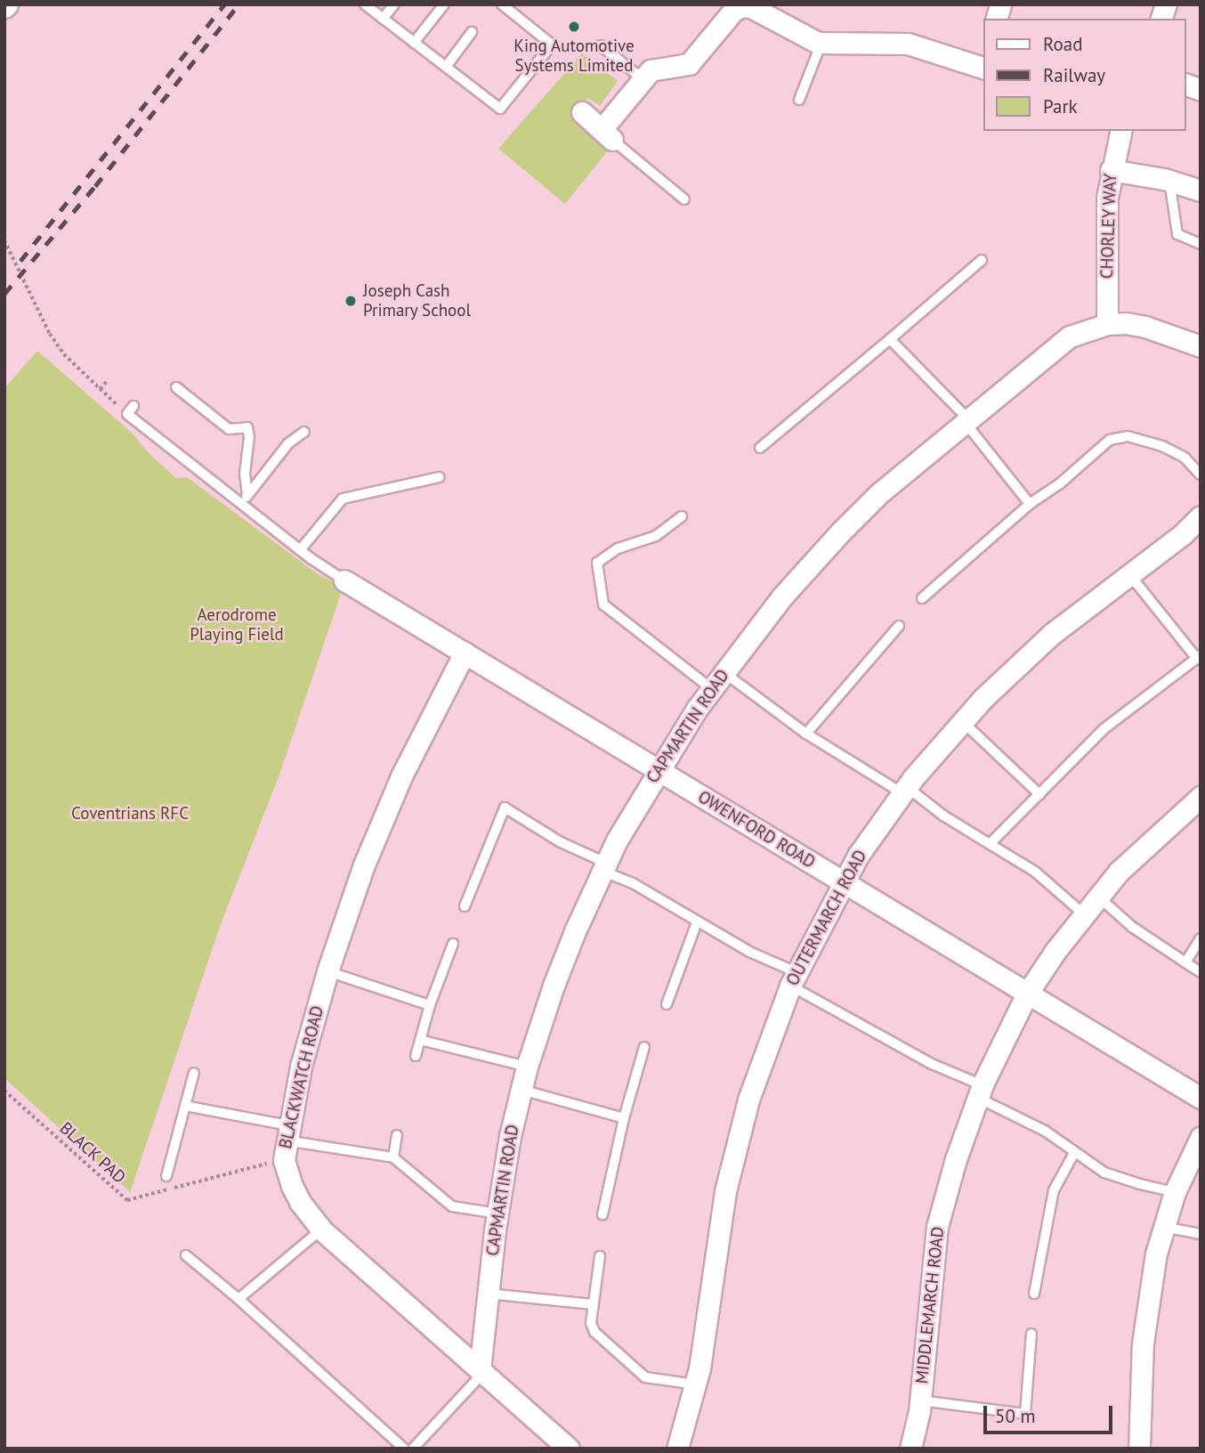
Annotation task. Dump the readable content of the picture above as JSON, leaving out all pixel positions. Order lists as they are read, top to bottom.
{
  "streets": {
    "street": [
      "CHORLEY WAY",
      "CAPMARTIN ROAD",
      "OWENFORD ROAD",
      "OUTERMARCH ROAD",
      "BLACKWATCH ROAD",
      "MIDDLEMARCH ROAD"
    ],
    "path": ["BLACK PAD"]
  },
  "crossings": [
    ["CHORLEY WAY", "CAPMARTIN ROAD"],
    ["CAPMARTIN ROAD", "OWENFORD ROAD"],
    ["CAPMARTIN ROAD", "BLACKWATCH ROAD"],
    ["OWENFORD ROAD", "OUTERMARCH ROAD"],
    ["OWENFORD ROAD", "BLACKWATCH ROAD"],
    ["OWENFORD ROAD", "MIDDLEMARCH ROAD"],
    ["BLACKWATCH ROAD", "BLACK PAD"]
  ],
  "parks": ["Aerodrome Playing Field", "Coventrians RFC"],
  "places": ["King Automotive Systems Limited", "Joseph Cash Primary School"],
  "legend": ["Road", "Railway", "Park"],
  "scale_bar": "50 m"
}
